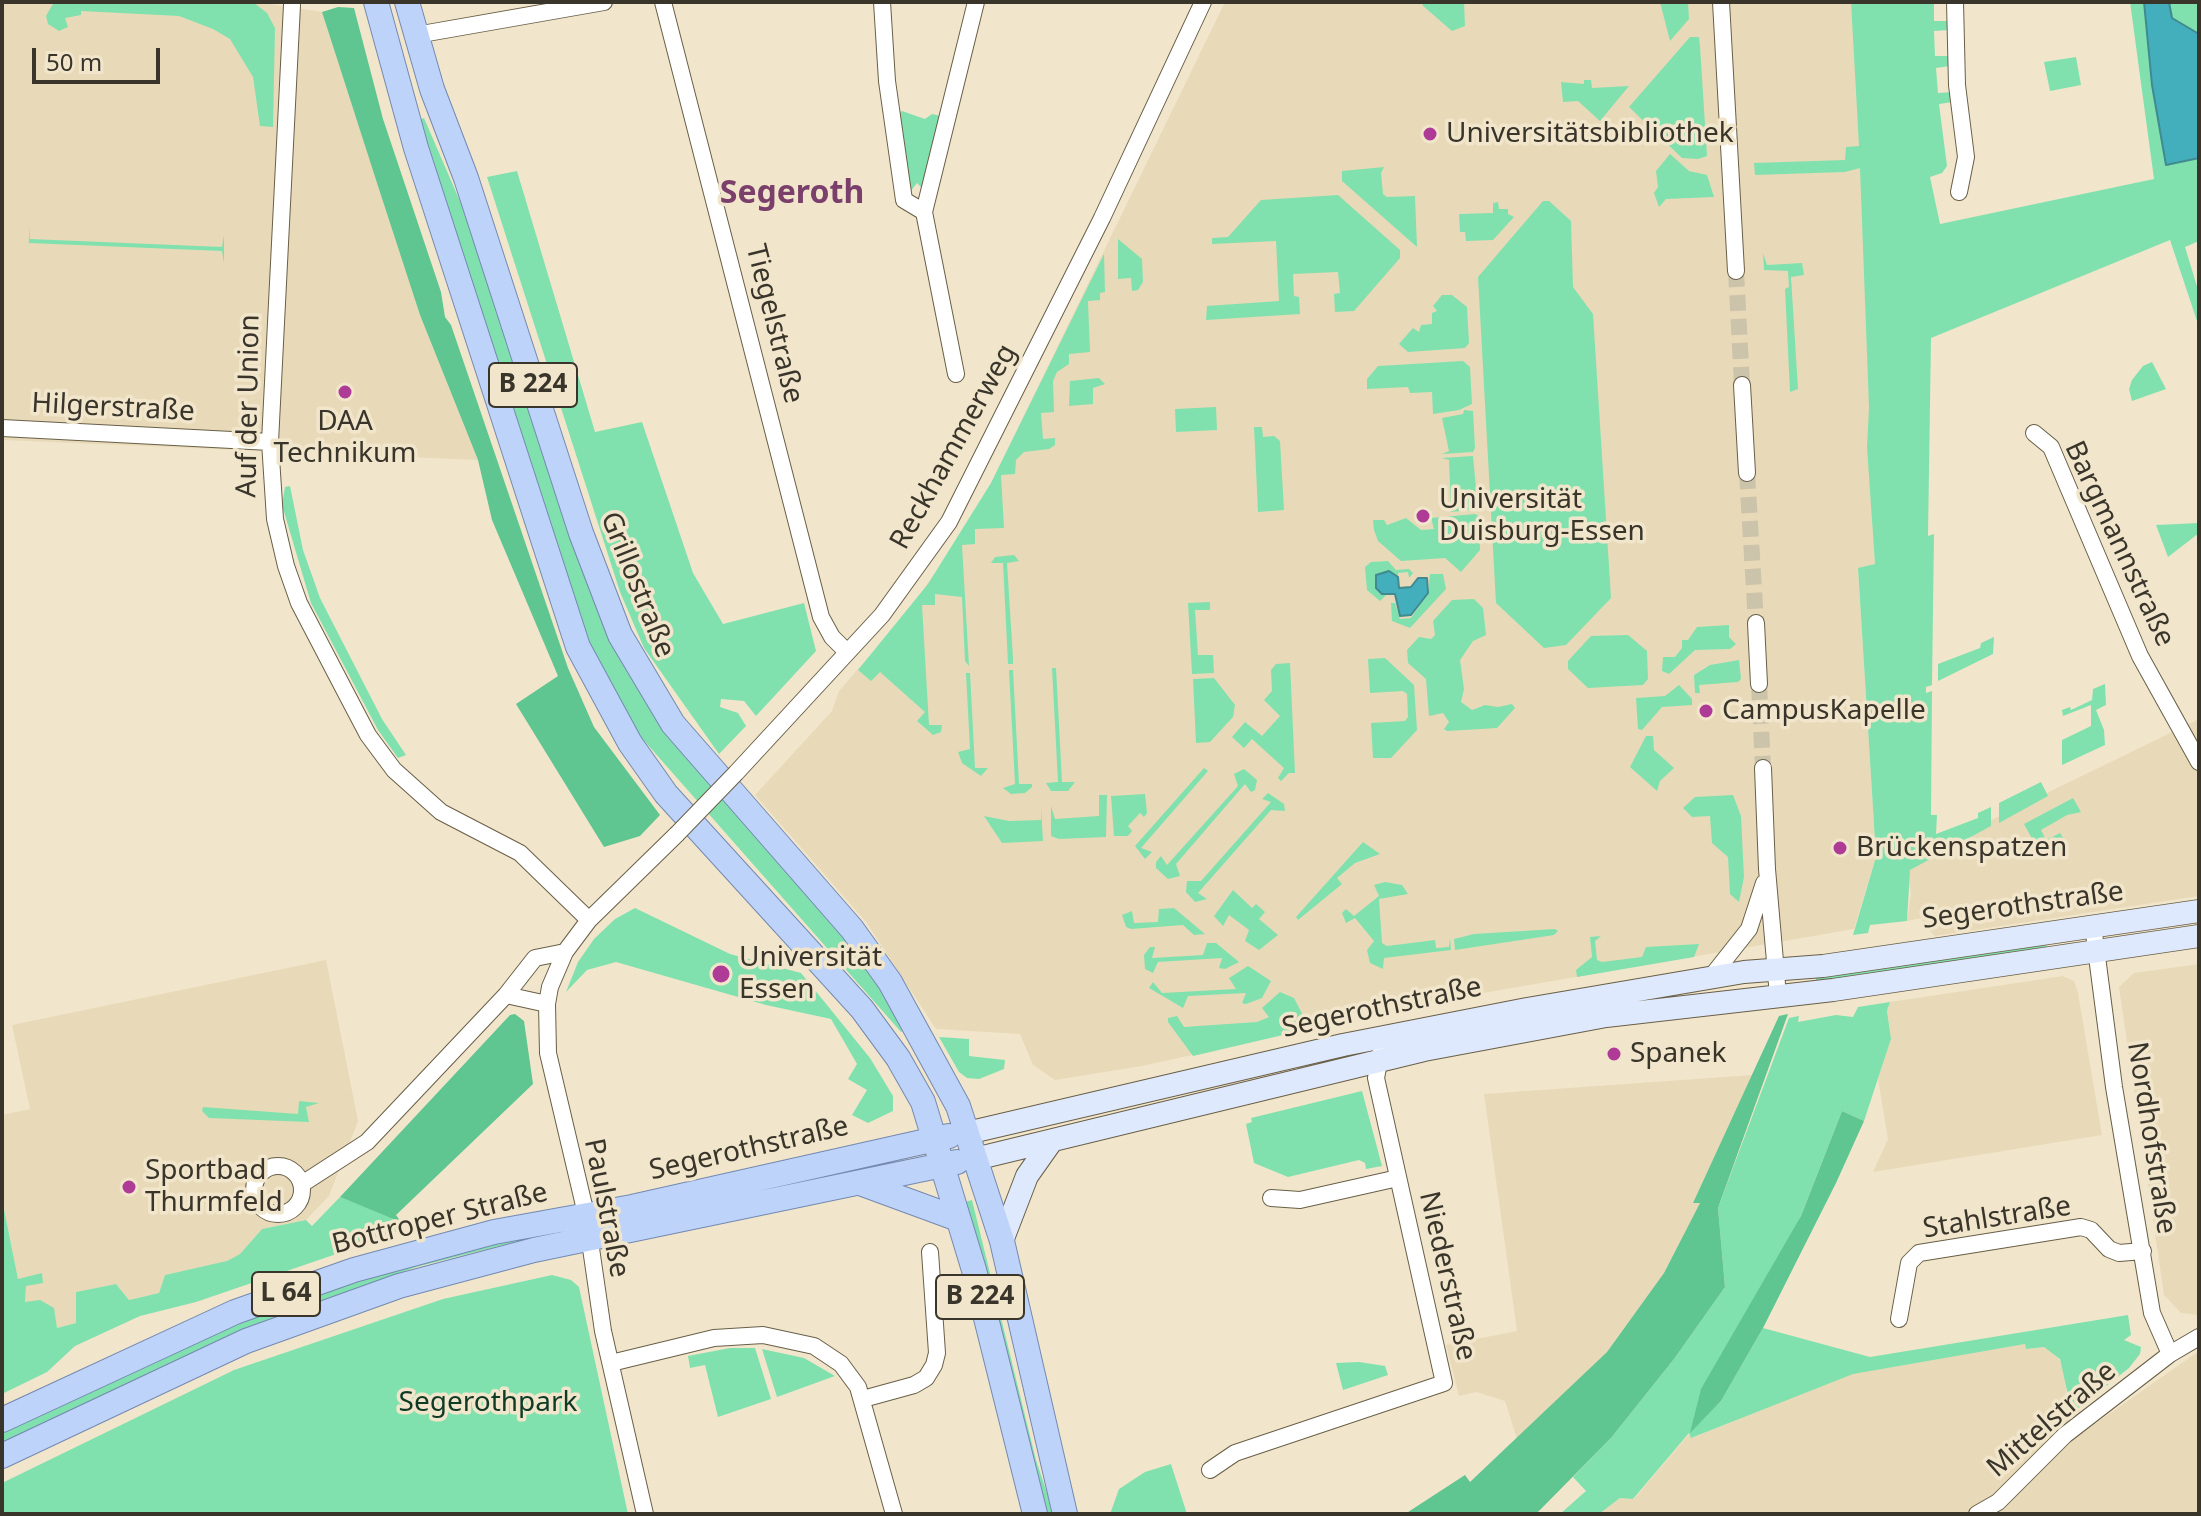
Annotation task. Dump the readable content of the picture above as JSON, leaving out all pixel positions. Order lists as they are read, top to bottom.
{
  "streets": {
    "main road": [
      "B 224",
      "Grillostraße",
      "Segerothstraße",
      "Bottroper Straße",
      "L 64"
    ],
    "street": [
      "Tiegelstraße",
      "Auf der Union",
      "Hilgerstraße",
      "Reckhammerweg",
      "Bargmannstraße",
      "Nordhofstraße",
      "Paulstraße",
      "Stahlstraße",
      "Niederstraße",
      "Mittelstraße"
    ]
  },
  "crossings": [
    ["Tiegelstraße", "Reckhammerweg"],
    ["B 224", "Grillostraße"],
    ["B 224", "Segerothstraße"],
    ["Auf der Union", "Hilgerstraße"],
    ["Auf der Union", "Reckhammerweg"],
    ["Auf der Union", "Paulstraße"],
    ["Reckhammerweg", "Paulstraße"],
    ["Grillostraße", "Segerothstraße"],
    ["Segerothstraße", "Nordhofstraße"],
    ["Segerothstraße", "Paulstraße"],
    ["Segerothstraße", "Bottroper Straße"],
    ["Segerothstraße", "Niederstraße"],
    ["Nordhofstraße", "Stahlstraße"],
    ["Nordhofstraße", "Mittelstraße"],
    ["Paulstraße", "Bottroper Straße"]
  ],
  "districts": ["Segeroth"],
  "parks": ["Segerothpark"],
  "places": [
    "Universitätsbibliothek",
    "DAA Technikum",
    "Universität Duisburg-Essen",
    "CampusKapelle",
    "Brückenspatzen",
    "Universität Essen",
    "Spanek",
    "Sportbad Thurmfeld"
  ],
  "scale_bar": "50 m"
}
